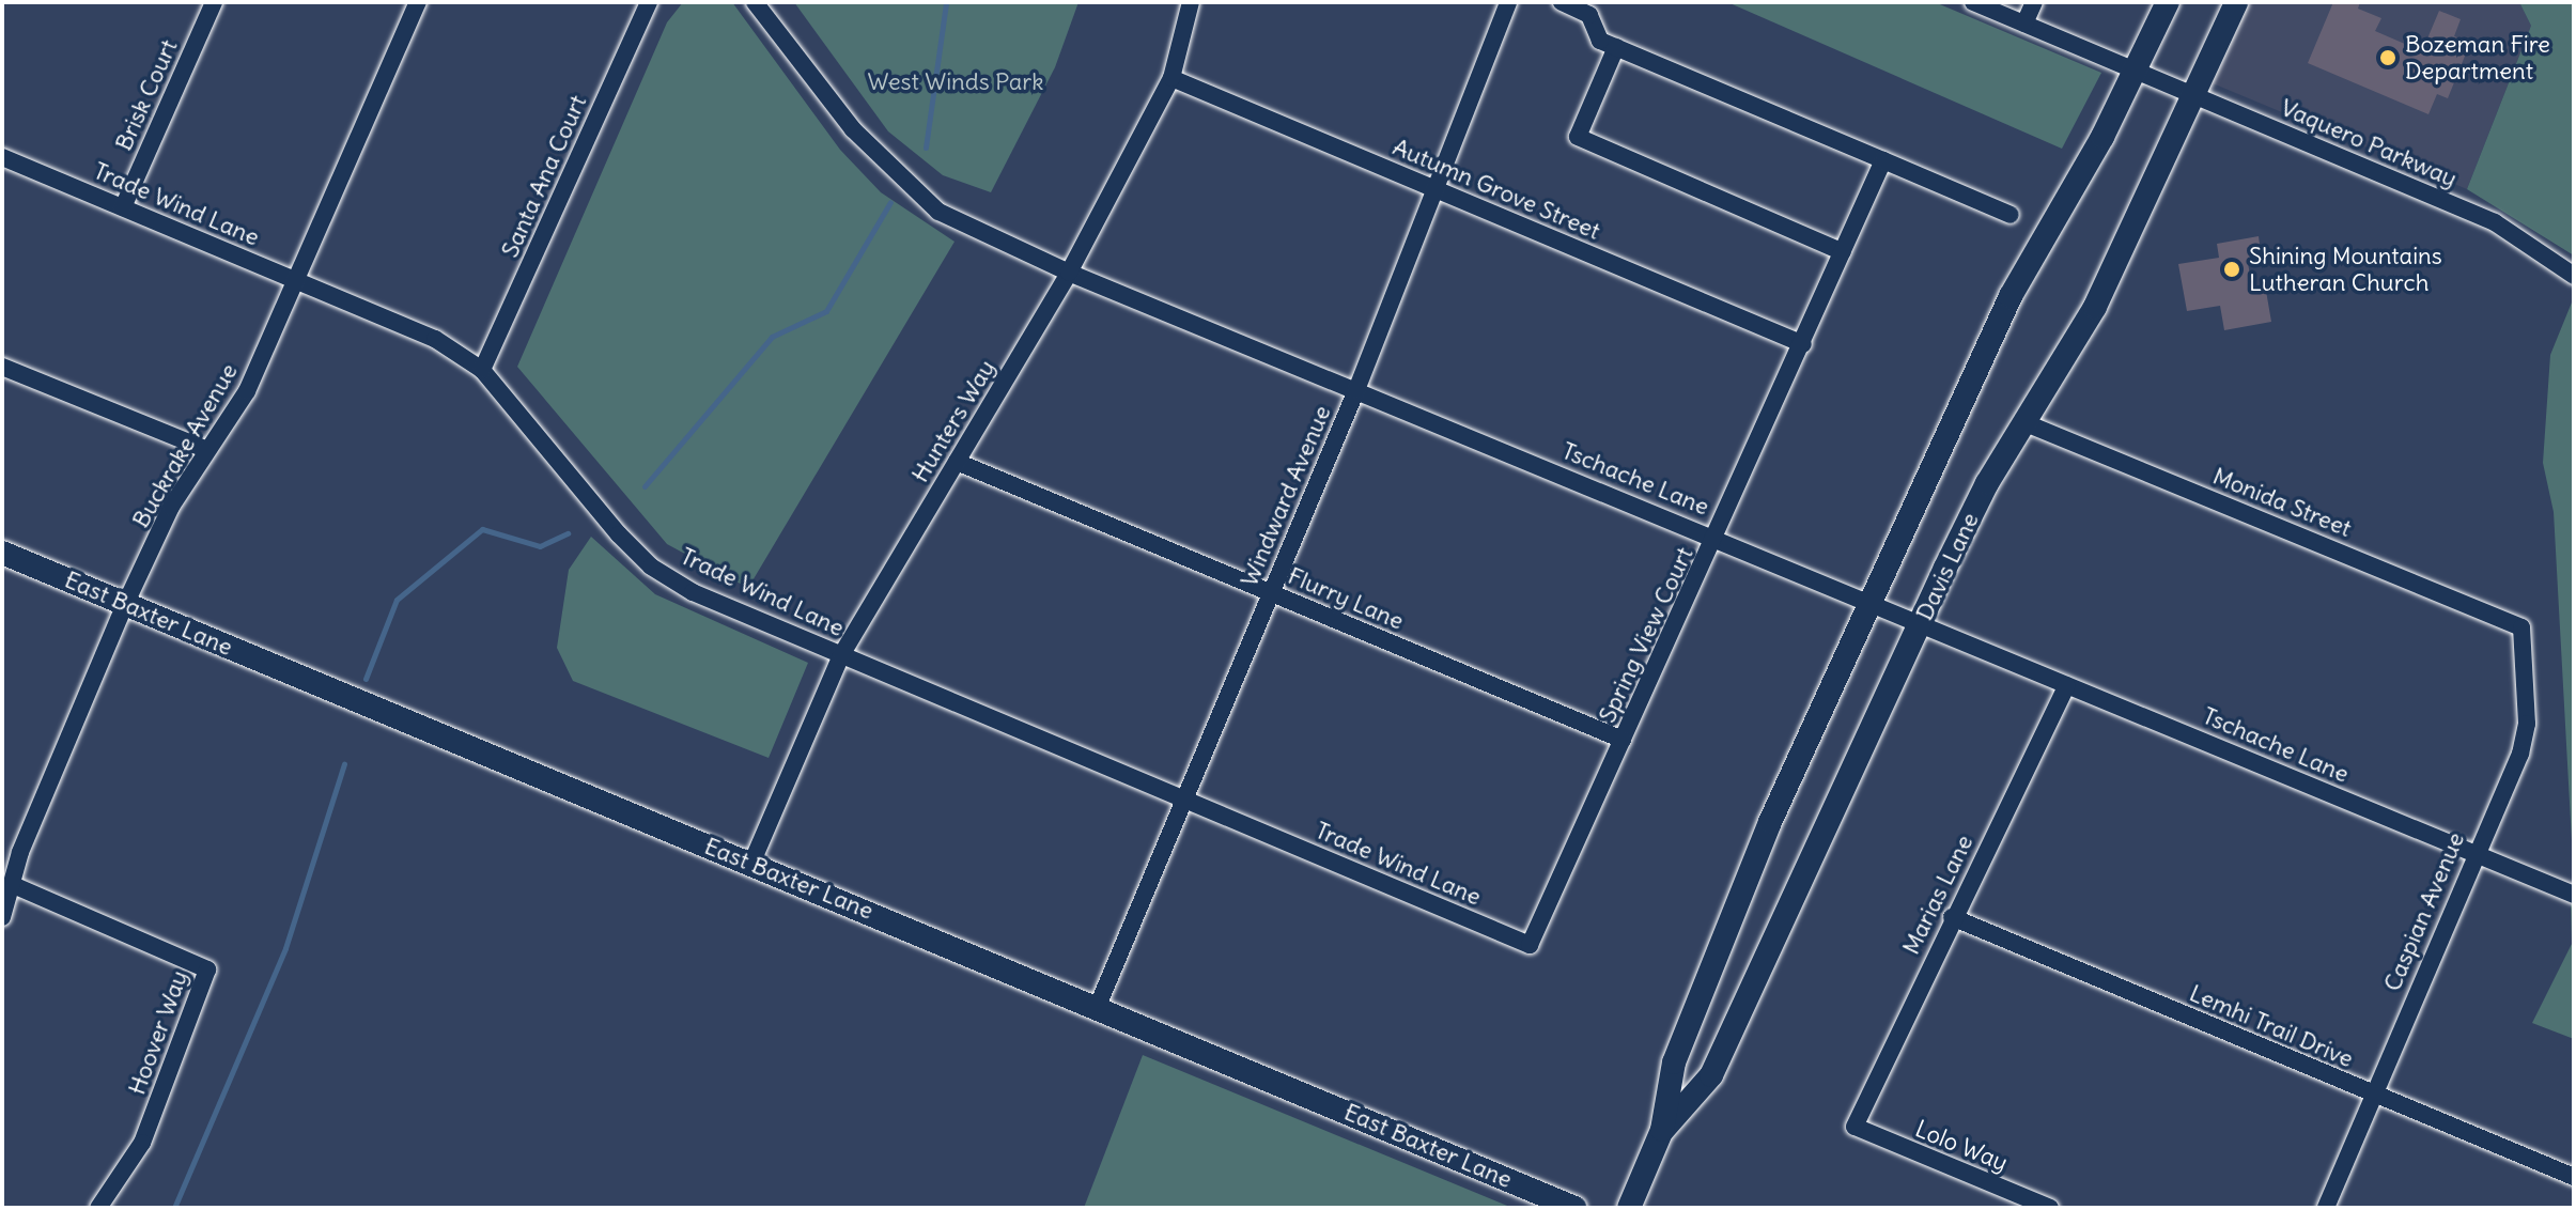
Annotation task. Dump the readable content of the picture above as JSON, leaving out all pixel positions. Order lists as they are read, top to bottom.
{
  "streets": {
    "main road": ["Davis Lane", "East Baxter Lane"],
    "street": [
      "Brisk Court",
      "Vaquero Parkway",
      "Santa Ana Court",
      "Autumn Grove Street",
      "Trade Wind Lane",
      "Hunters Way",
      "Buckrake Avenue",
      "Tschache Lane",
      "Windward Avenue",
      "Monida Street",
      "Flurry Lane",
      "Spring View Court",
      "Marias Lane",
      "Caspian Avenue",
      "Lemhi Trail Drive",
      "Hoover Way",
      "Lolo Way"
    ]
  },
  "crossings": [
    ["Brisk Court", "Trade Wind Lane"],
    ["Vaquero Parkway", "Davis Lane"],
    ["Santa Ana Court", "Trade Wind Lane"],
    ["Autumn Grove Street", "Hunters Way"],
    ["Autumn Grove Street", "Windward Avenue"],
    ["Autumn Grove Street", "Spring View Court"],
    ["Trade Wind Lane", "Hunters Way"],
    ["Trade Wind Lane", "Buckrake Avenue"],
    ["Trade Wind Lane", "Windward Avenue"],
    ["Trade Wind Lane", "Spring View Court"],
    ["Hunters Way", "Tschache Lane"],
    ["Hunters Way", "Flurry Lane"],
    ["Hunters Way", "East Baxter Lane"],
    ["Buckrake Avenue", "East Baxter Lane"],
    ["Buckrake Avenue", "Hoover Way"],
    ["Tschache Lane", "Windward Avenue"],
    ["Tschache Lane", "Davis Lane"],
    ["Tschache Lane", "Spring View Court"],
    ["Tschache Lane", "Marias Lane"],
    ["Tschache Lane", "Caspian Avenue"],
    ["Windward Avenue", "Flurry Lane"],
    ["Windward Avenue", "East Baxter Lane"],
    ["Monida Street", "Davis Lane"],
    ["Monida Street", "Caspian Avenue"],
    ["Flurry Lane", "Spring View Court"],
    ["Marias Lane", "Lemhi Trail Drive"],
    ["Marias Lane", "Lolo Way"],
    ["Caspian Avenue", "Lemhi Trail Drive"]
  ],
  "parks": ["West Winds Park"],
  "places": ["Bozeman Fire Department", "Shining Mountains Lutheran Church"]
}
